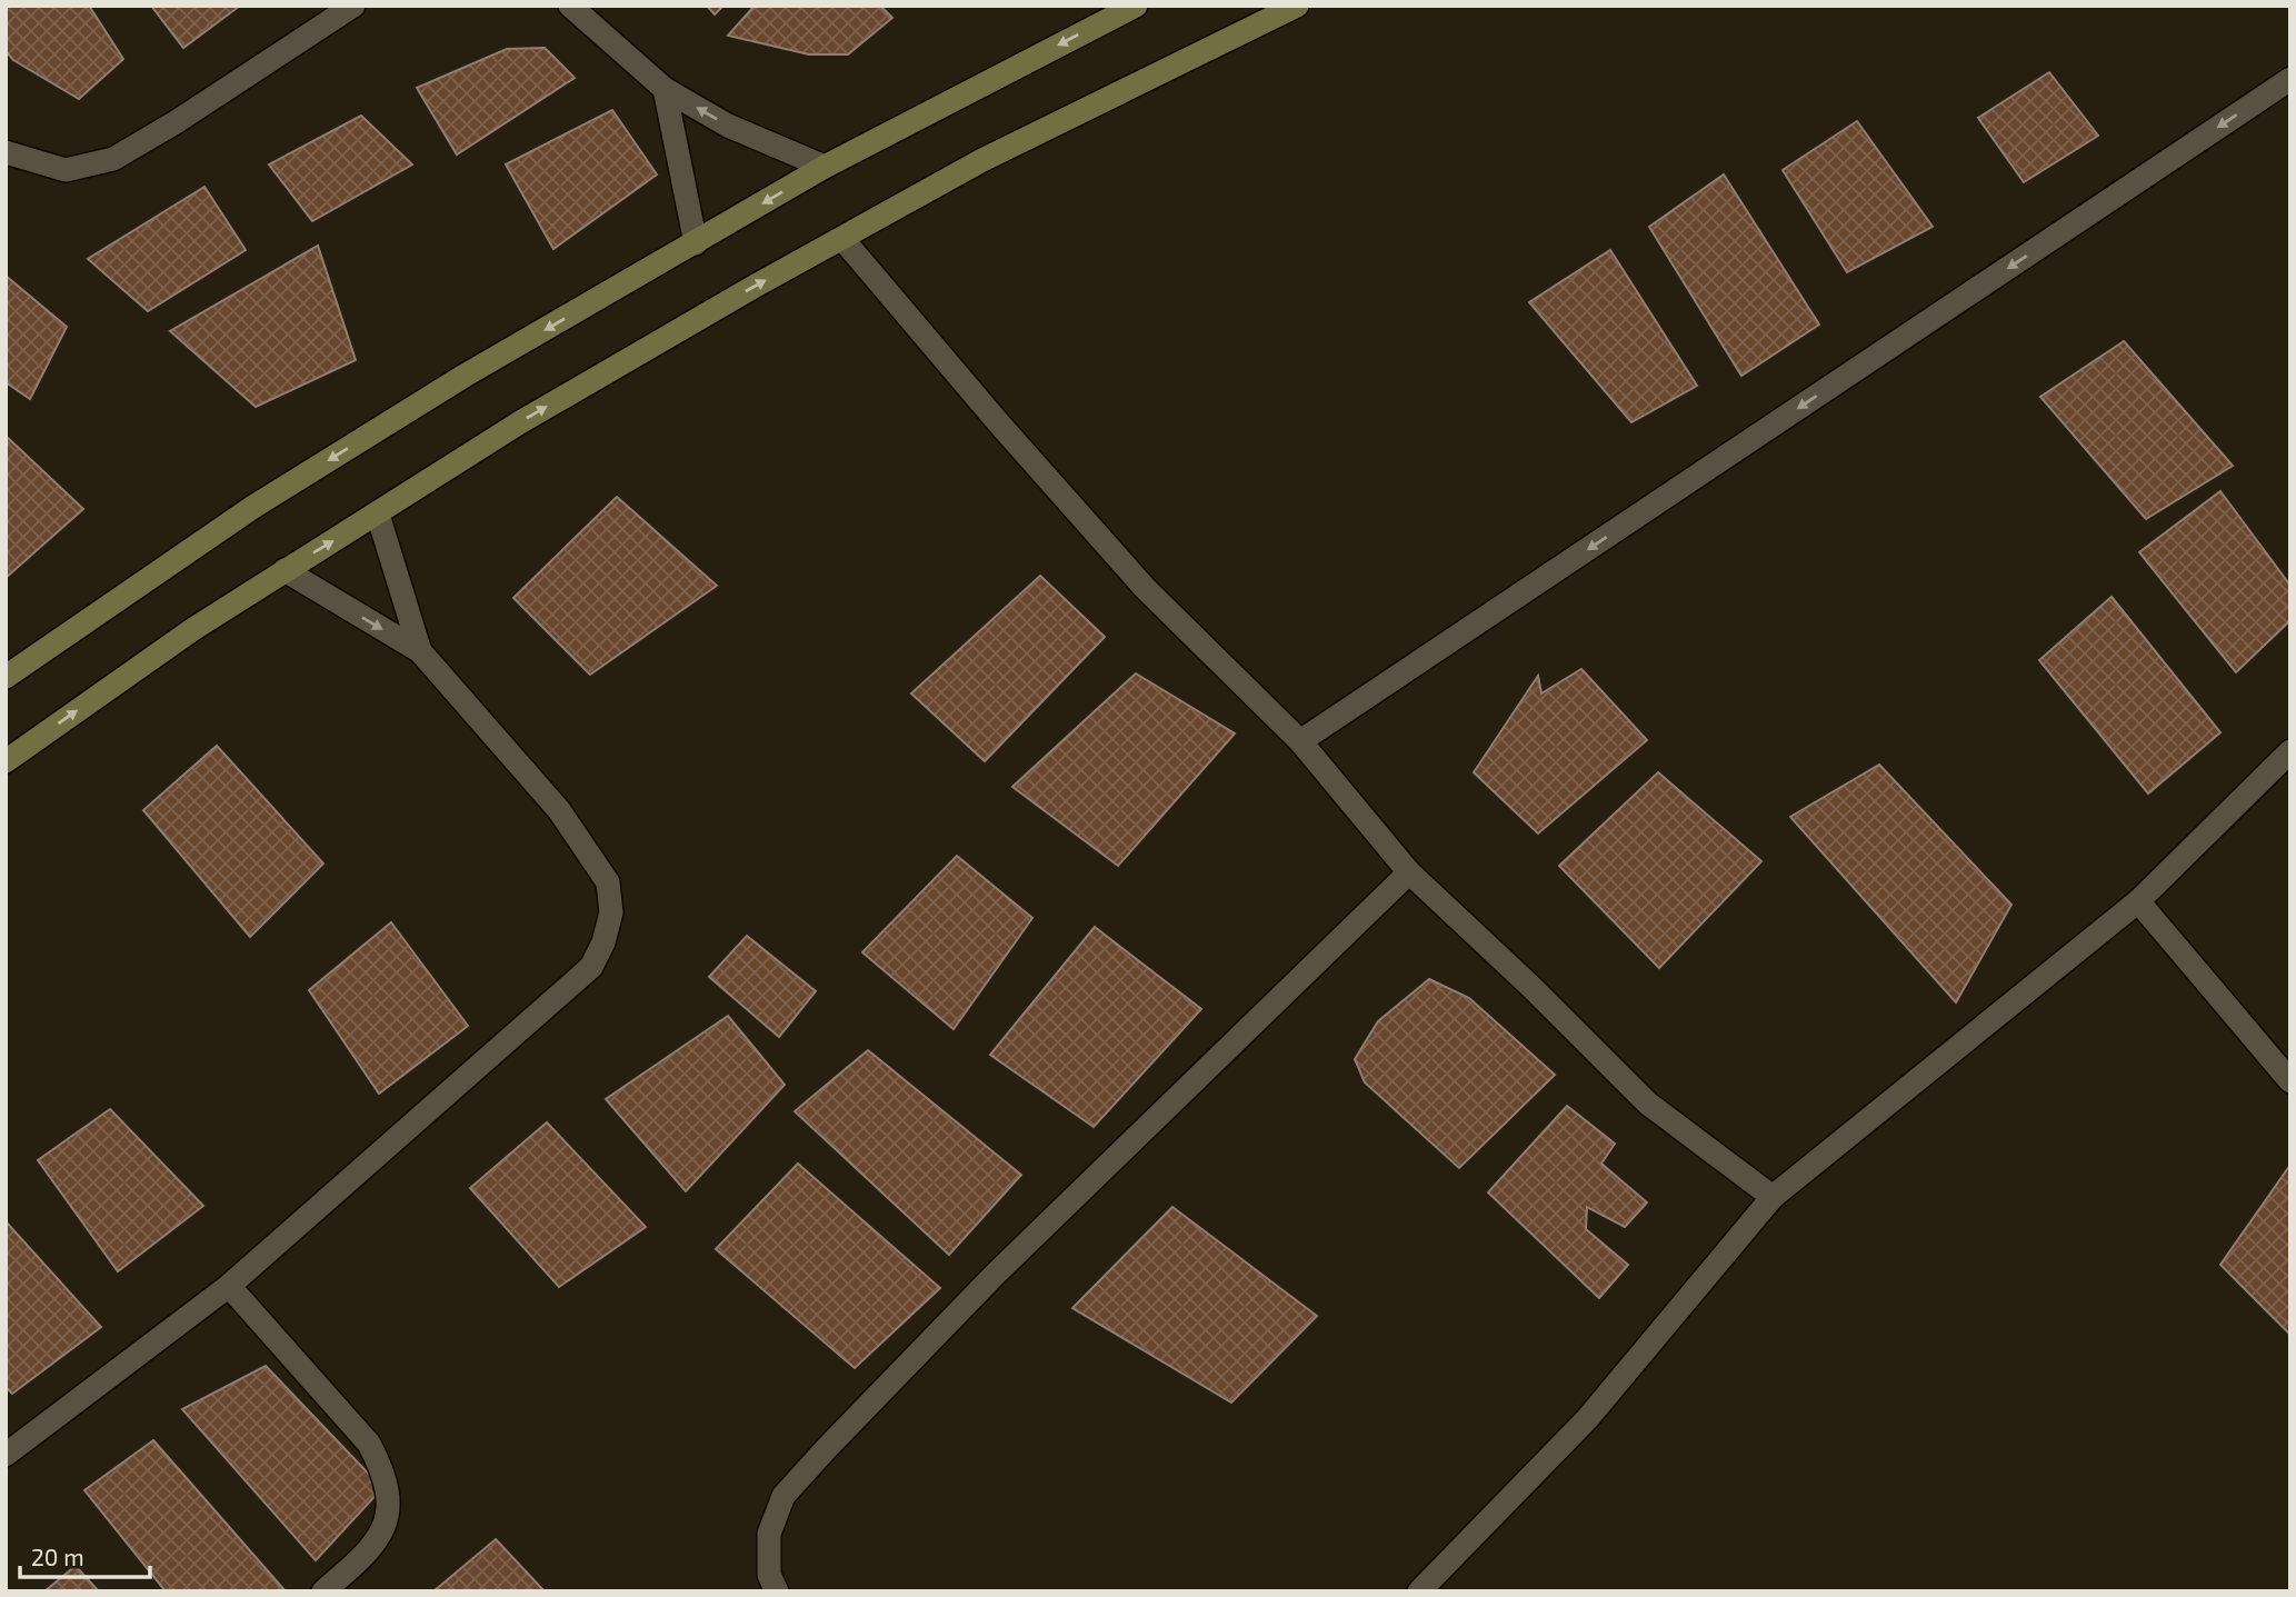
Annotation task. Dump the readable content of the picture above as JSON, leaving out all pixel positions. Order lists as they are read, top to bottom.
{
  "scale_bar": "20 m"
}
